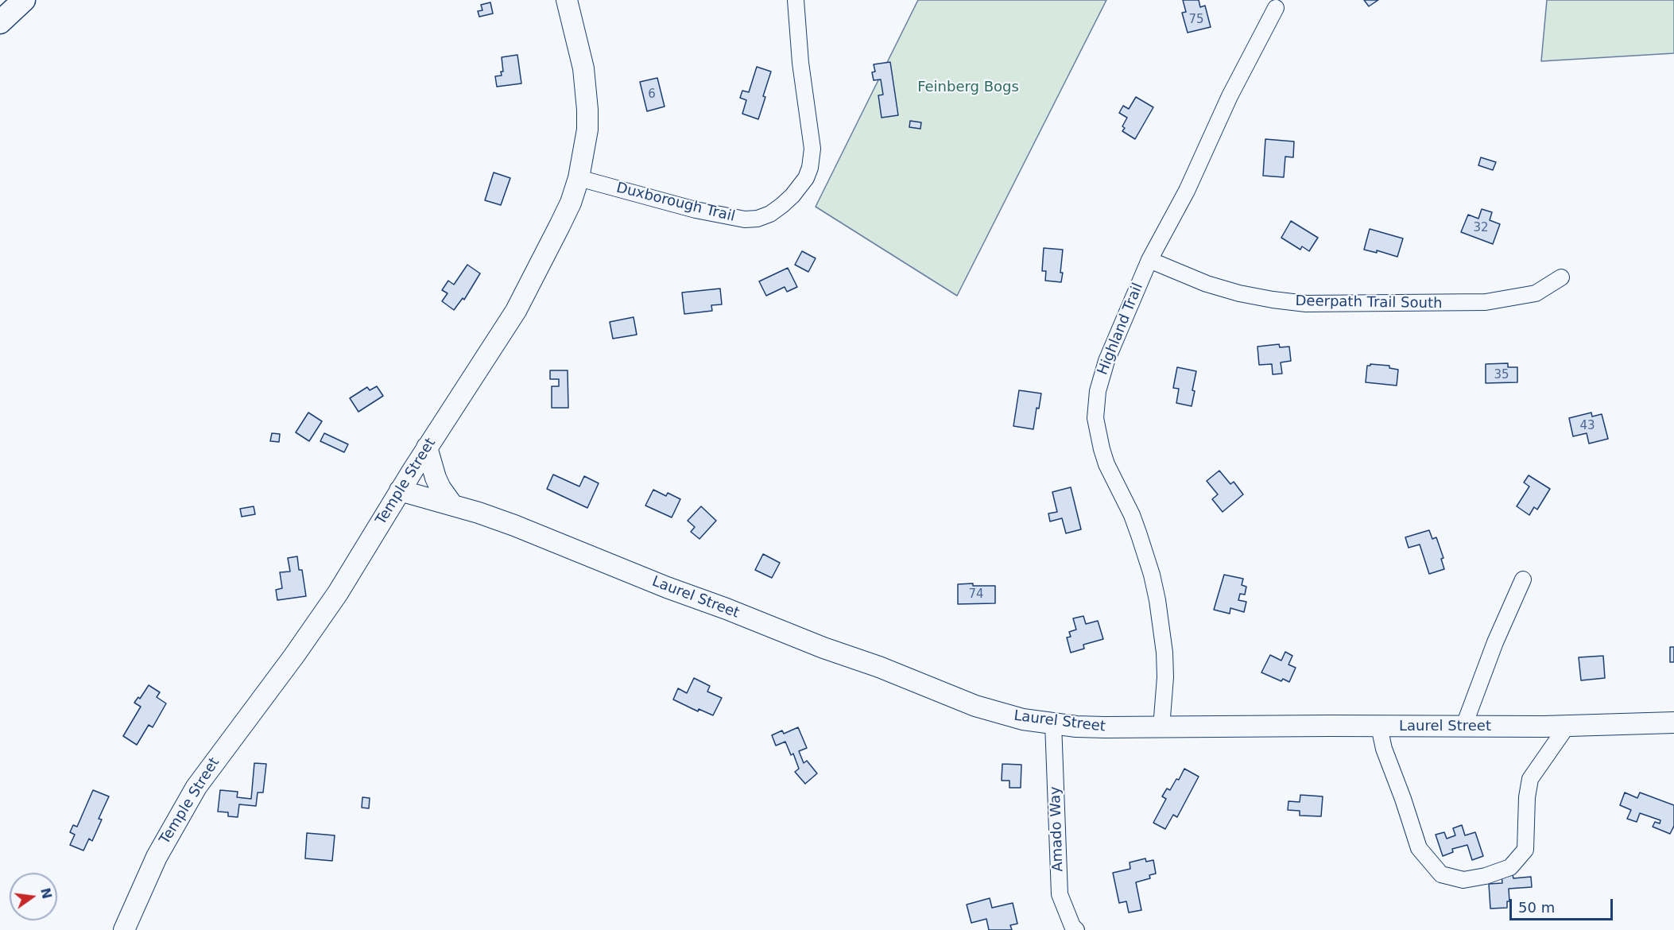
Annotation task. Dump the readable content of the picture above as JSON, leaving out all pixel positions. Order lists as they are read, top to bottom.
{
  "streets": {
    "main road": ["Temple Street", "Laurel Street"],
    "street": [
      "Duxborough Trail",
      "Deerpath Trail South",
      "Highland Trail",
      "Amado Way"
    ]
  },
  "crossings": [
    ["Duxborough Trail", "Temple Street"],
    ["Deerpath Trail South", "Highland Trail"],
    ["Highland Trail", "Laurel Street"],
    ["Temple Street", "Laurel Street"],
    ["Laurel Street", "Amado Way"]
  ],
  "parks": ["Feinberg Bogs"],
  "house_numbers": [
    "75",
    "6",
    "32",
    "35",
    "43",
    "74"
  ],
  "scale_bar": "50 m",
  "north": "right"
}
